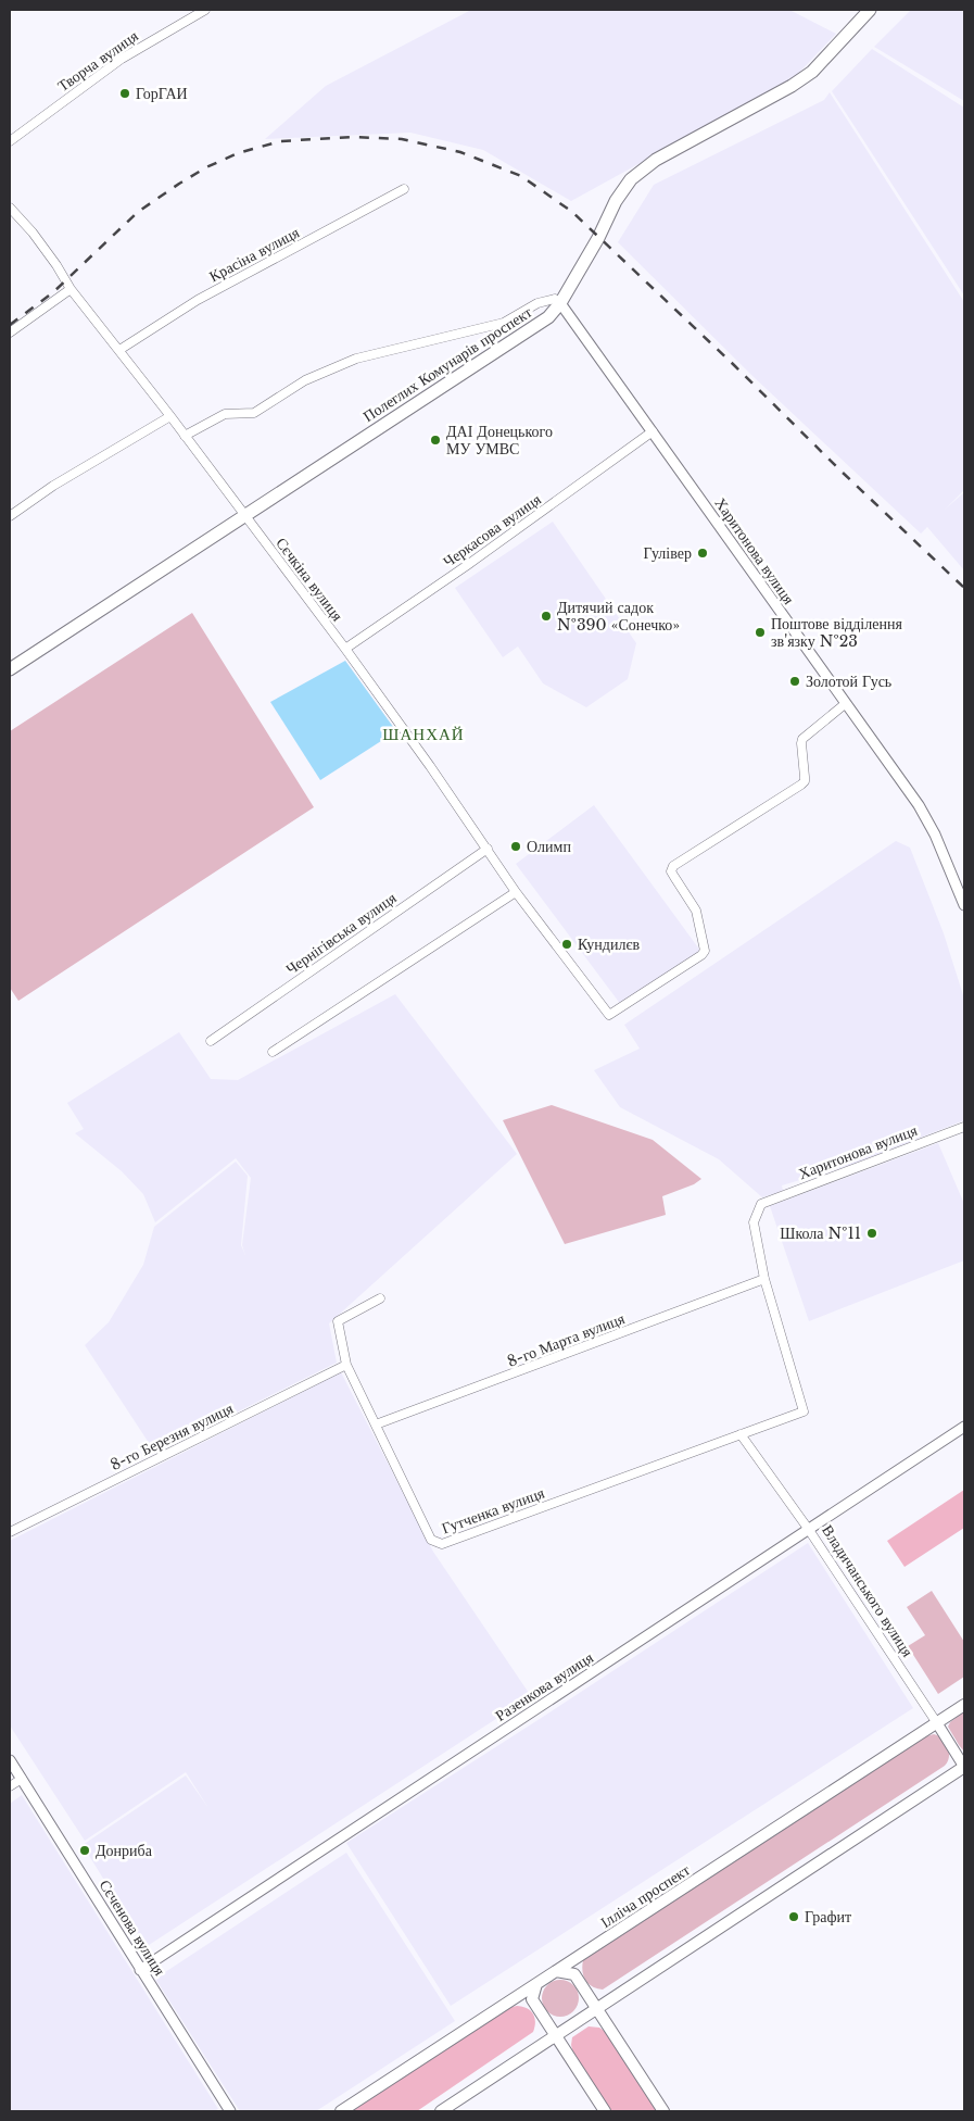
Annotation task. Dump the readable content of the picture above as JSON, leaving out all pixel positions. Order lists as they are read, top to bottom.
{
  "streets": {
    "main road": ["Полеглих Комунарів проспект", "Ілліча проспект"],
    "street": [
      "Творча вулиця",
      "Красіна вулиця",
      "Черкасова вулиця",
      "Харитонова вулиця",
      "Сєчкіна вулиця",
      "Чернігівська вулиця",
      "8-го Марта вулиця",
      "8-го Березня вулиця",
      "Гутченка вулиця",
      "Владичанського вулиця",
      "Разенкова вулиця",
      "Сєченова вулиця"
    ]
  },
  "crossings": [
    ["Красіна вулиця", "Сєчкіна вулиця"],
    ["Полеглих Комунарів проспект", "Харитонова вулиця"],
    ["Полеглих Комунарів проспект", "Сєчкіна вулиця"],
    ["Черкасова вулиця", "Харитонова вулиця"],
    ["Черкасова вулиця", "Сєчкіна вулиця"],
    ["Харитонова вулиця", "Сєчкіна вулиця"],
    ["Харитонова вулиця", "8-го Марта вулиця"],
    ["Харитонова вулиця", "Гутченка вулиця"],
    ["Сєчкіна вулиця", "Чернігівська вулиця"],
    ["8-го Марта вулиця", "Гутченка вулиця"],
    ["8-го Березня вулиця", "Гутченка вулиця"],
    ["Гутченка вулиця", "Владичанського вулиця"],
    ["Владичанського вулиця", "Разенкова вулиця"],
    ["Владичанського вулиця", "Ілліча проспект"],
    ["Разенкова вулиця", "Сєченова вулиця"]
  ],
  "districts": ["ШАНХАЙ"],
  "places": [
    "ГорГАИ",
    "ДАІ Донецького МУ УМВС",
    "Гулівер",
    "Дитячий садок №390 «Сонечко»",
    "Поштове відділення зв'язку №23",
    "Золотой Гусь",
    "Олимп",
    "Кундилєв",
    "Школа №11",
    "Донриба",
    "Графит"
  ]
}
